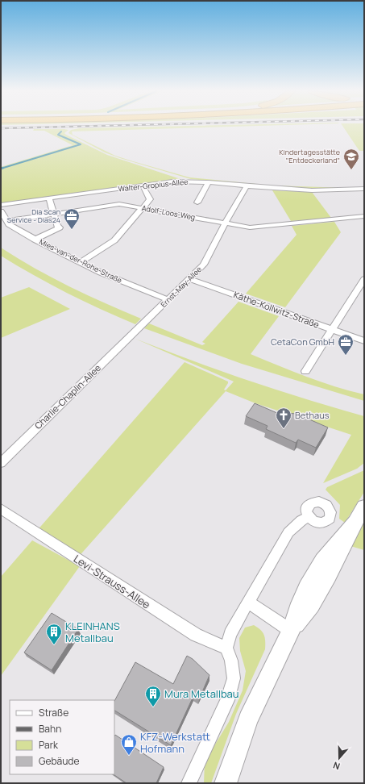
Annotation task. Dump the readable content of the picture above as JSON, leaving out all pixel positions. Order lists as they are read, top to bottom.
{
  "streets": {
    "street": [
      "Walter-Gropius-Allee",
      "Adolf-Loos-Weg",
      "Mies-van-der-Rohe-Straße",
      "Ernst-May-Allee",
      "Käthe-Kollwitz-Straße",
      "Charlie-Chaplin-Allee",
      "Levi-Strauss-Allee"
    ]
  },
  "crossings": [
    ["Walter-Gropius-Allee", "Adolf-Loos-Weg"],
    ["Walter-Gropius-Allee", "Ernst-May-Allee"],
    ["Adolf-Loos-Weg", "Mies-van-der-Rohe-Straße"],
    ["Adolf-Loos-Weg", "Ernst-May-Allee"],
    ["Mies-van-der-Rohe-Straße", "Ernst-May-Allee"],
    ["Ernst-May-Allee", "Käthe-Kollwitz-Straße"],
    ["Ernst-May-Allee", "Charlie-Chaplin-Allee"]
  ],
  "places": {
    "school or university": ["Kindertagesstätte \"Entdeckerland\""],
    "office": ["Dia Scan Service - Dias24", "CetaCon GmbH"],
    "church": ["Bethaus"],
    "building": ["KLEINHANS Metallbau", "Mura Metallbau"],
    "shop": ["KFZ-Werkstatt Hofmann"]
  },
  "legend": [
    "Straße",
    "Bahn",
    "Park",
    "Gebäude"
  ],
  "north": "bottom"
}
